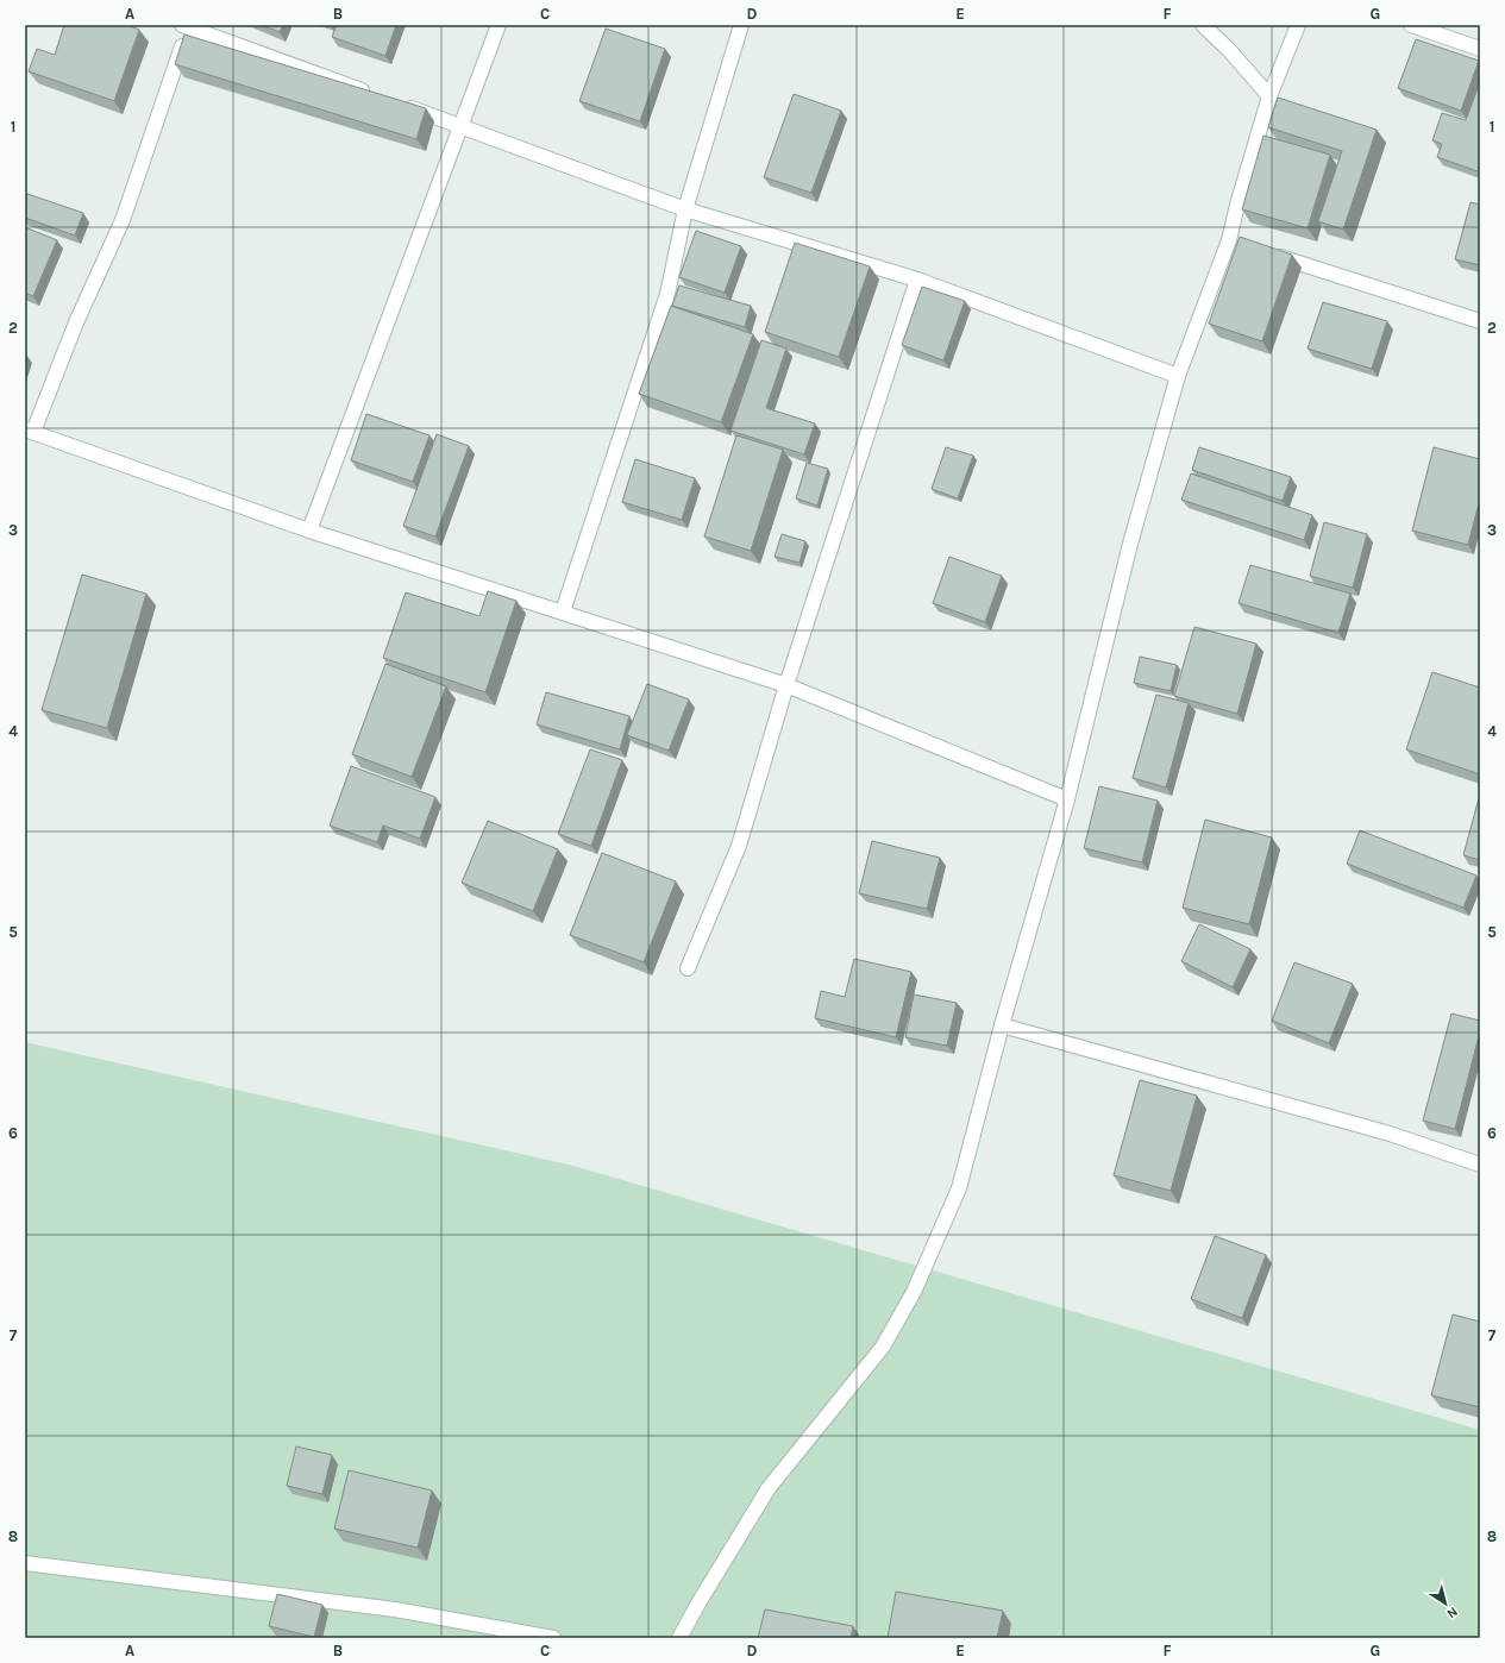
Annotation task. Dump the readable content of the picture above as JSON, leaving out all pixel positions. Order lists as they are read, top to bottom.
{
  "north": "bottom right",
  "grid": {
    "columns": [
      "A",
      "B",
      "C",
      "D",
      "E",
      "F",
      "G"
    ],
    "rows": [
      "1",
      "2",
      "3",
      "4",
      "5",
      "6",
      "7",
      "8"
    ]
  }
}
